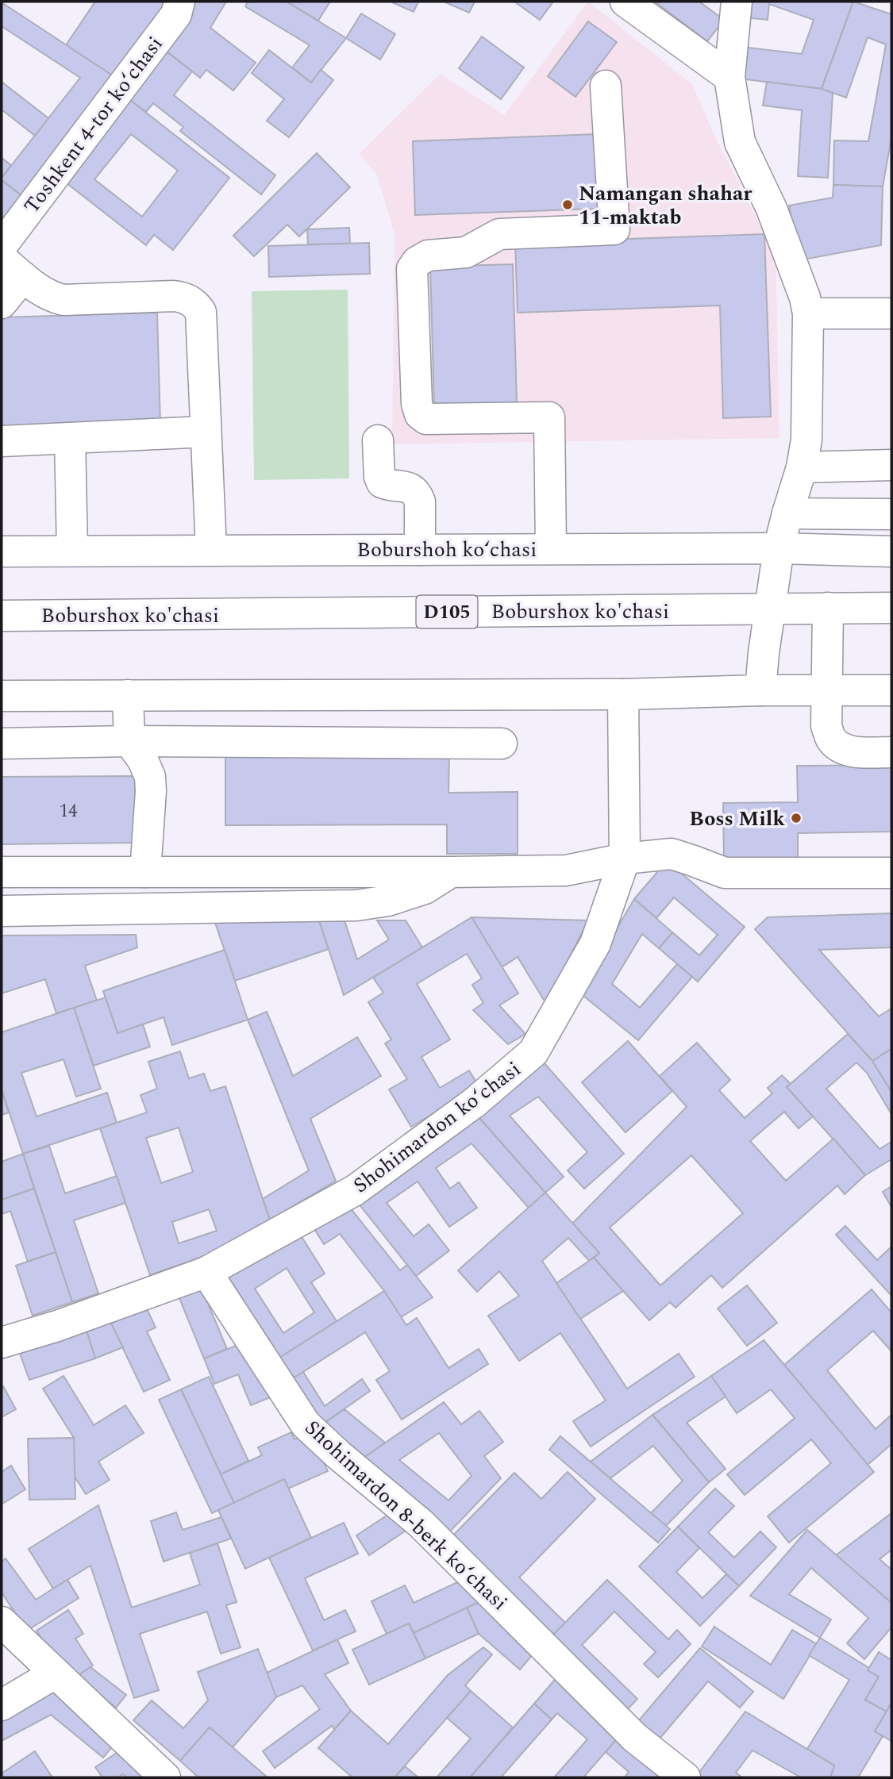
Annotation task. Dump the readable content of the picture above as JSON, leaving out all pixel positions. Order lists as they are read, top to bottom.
{
  "streets": {
    "street": [
      "Toshkent 4-tor koʻchasi",
      "Boburshoh koʻchasi",
      "Boburshox ko'chasi",
      "D105",
      "Shohimardon koʻchasi",
      "Shohimardon 8-berk koʻchasi"
    ]
  },
  "crossings": [
    ["Shohimardon koʻchasi", "Shohimardon 8-berk koʻchasi"]
  ],
  "places": ["Namangan shahar 11-maktab", "Boss Milk"],
  "house_numbers": ["14"]
}
